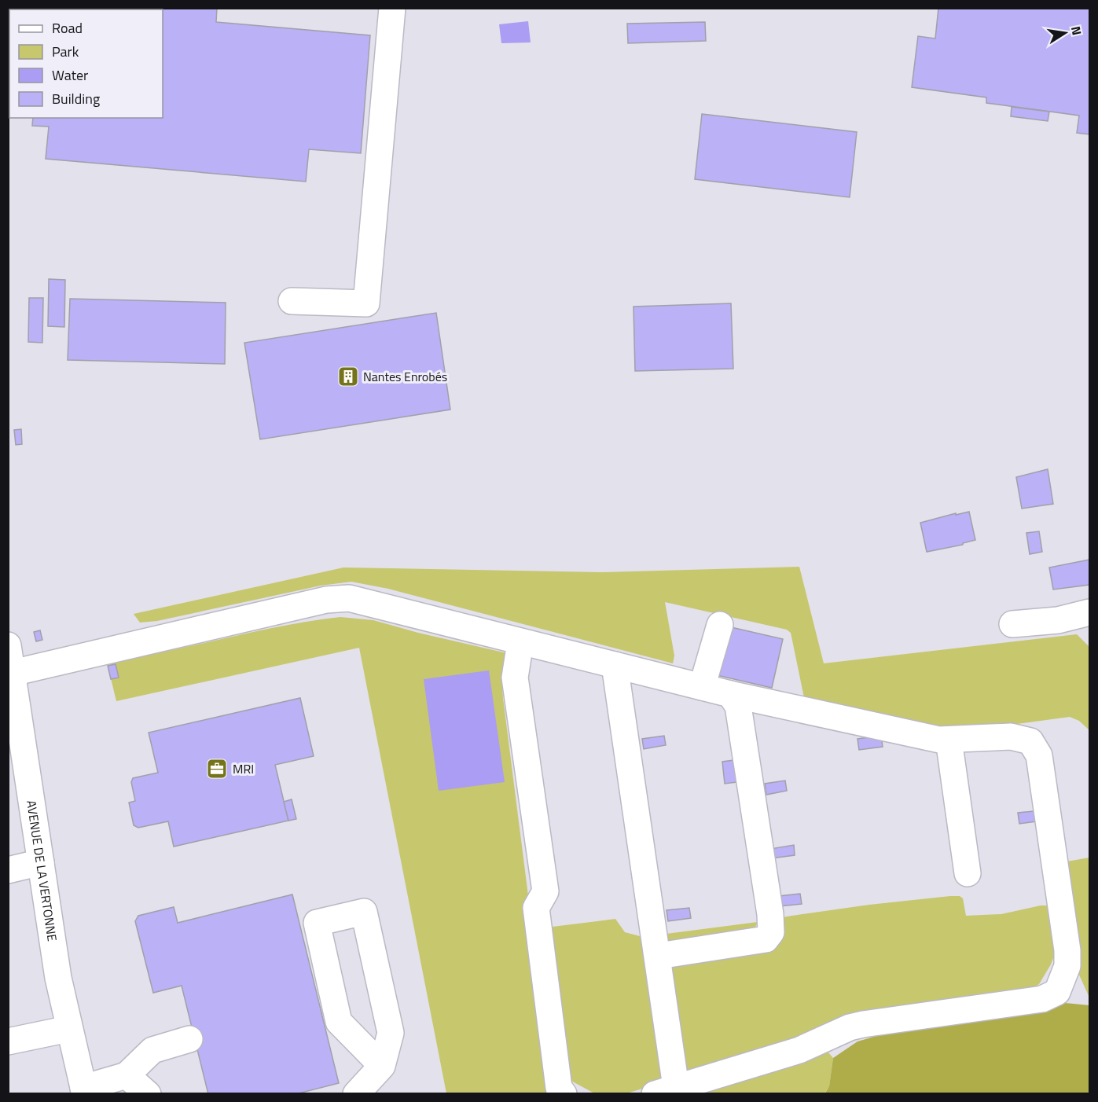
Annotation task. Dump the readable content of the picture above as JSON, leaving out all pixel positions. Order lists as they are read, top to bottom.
{
  "streets": {
    "street": ["AVENUE DE LA VERTONNE"]
  },
  "places": {
    "building": ["Nantes Enrobés"],
    "office": ["MRI"]
  },
  "legend": [
    "Road",
    "Park",
    "Water",
    "Building"
  ],
  "north": "right"
}
